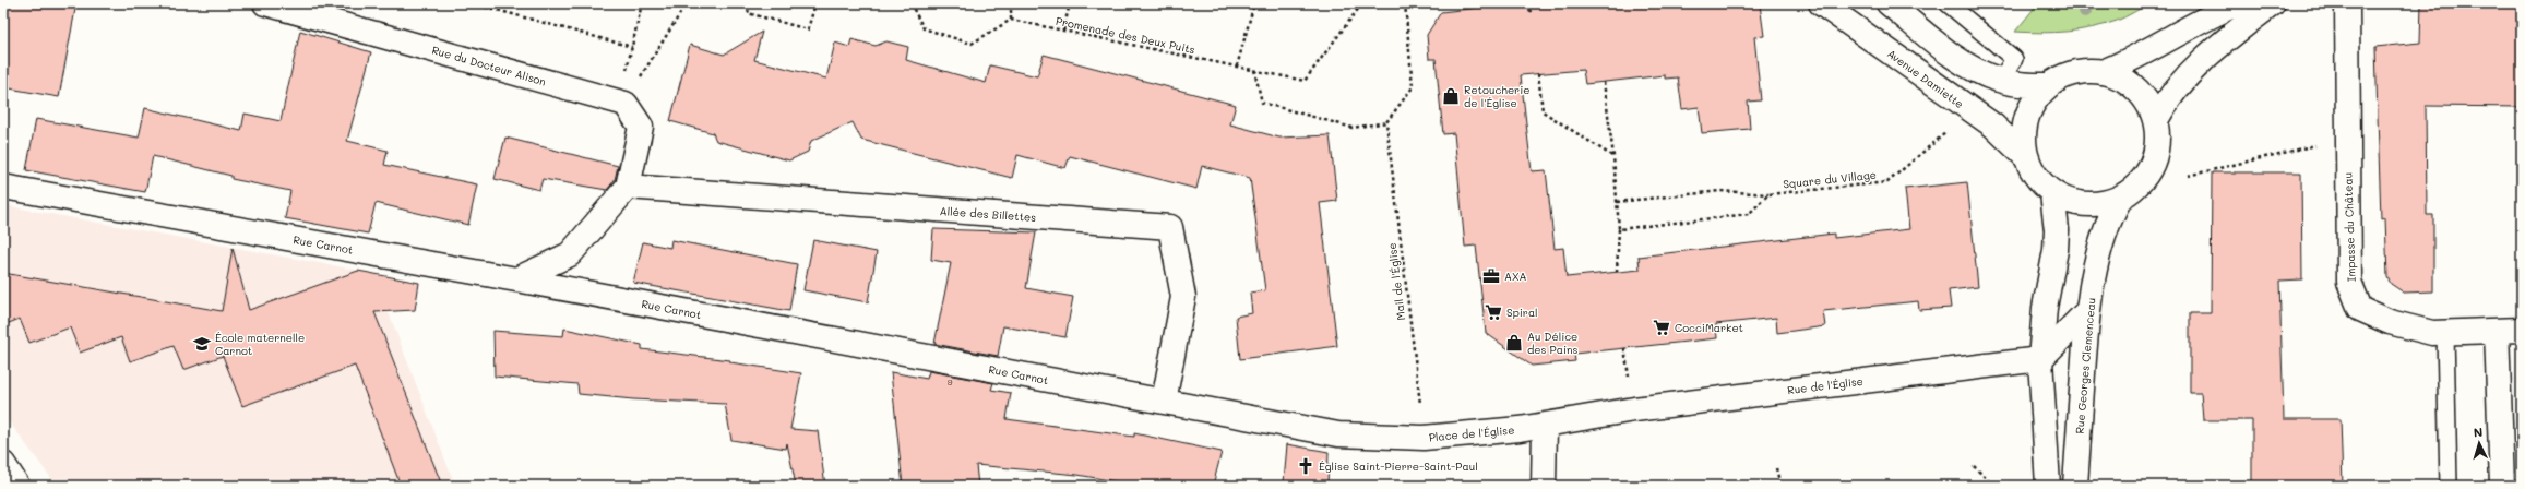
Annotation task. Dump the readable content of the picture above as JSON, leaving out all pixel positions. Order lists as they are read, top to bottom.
{
  "streets": {
    "street": [
      "Rue du Docteur Alison",
      "Avenue Damiette",
      "Allée des Billettes",
      "Impasse du Château",
      "Rue Carnot",
      "Rue Georges Clemenceau",
      "Rue de l'Église",
      "Place de l'Église"
    ],
    "path": ["Promenade des Deux Puits", "Square du Village", "Mail de l'Église"]
  },
  "crossings": [
    ["Avenue Damiette", "Square du Village"],
    ["Avenue Damiette", "Rue Georges Clemenceau"],
    ["Allée des Billettes", "Rue Carnot"],
    ["Rue Carnot", "Place de l'Église"],
    ["Mail de l'Église", "Place de l'Église"],
    ["Rue de l'Église", "Place de l'Église"]
  ],
  "places": {
    "shop": ["Retoucherie de l'Église", "Au Délice des Pains"],
    "office": ["AXA"],
    "supermarket": ["Spiral", "CocciMarket"],
    "school or university": ["École maternelle Carnot"],
    "church": ["Église Saint-Pierre-Saint-Paul"]
  },
  "house_numbers": ["9"],
  "north": "top"
}
